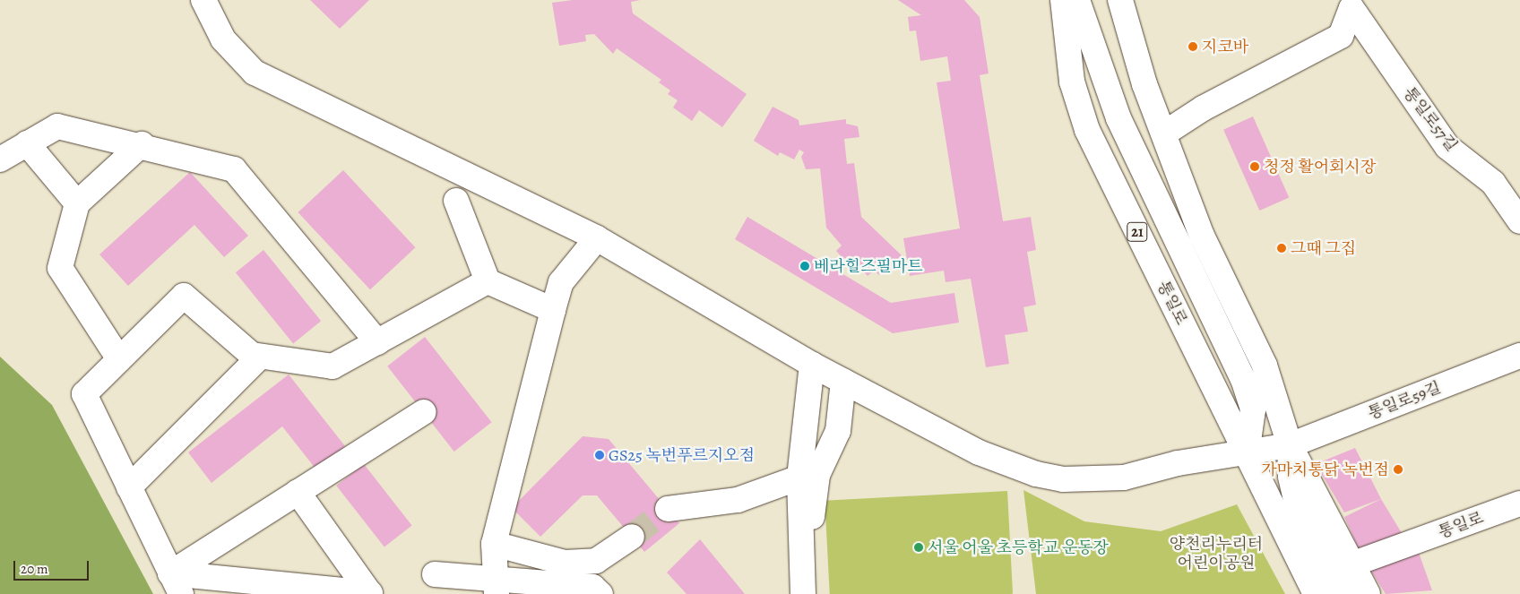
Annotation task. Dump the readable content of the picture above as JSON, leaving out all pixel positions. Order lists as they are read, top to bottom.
{
  "streets": {
    "street": [
      "통일로57길",
      "21",
      "통일로",
      "통일로59길"
    ]
  },
  "crossings": [
    ["통일로", "통일로59길"]
  ],
  "parks": ["양천리누리터 어린이공원"],
  "places": [
    "지코바",
    "청정 활어회시장",
    "그때 그집",
    "베라힐즈필마트",
    "GS25 녹번푸르지오점",
    "가마치통닭 녹번점",
    "서울 어울 초등학교 운동장"
  ],
  "scale_bar": "20 m"
}
